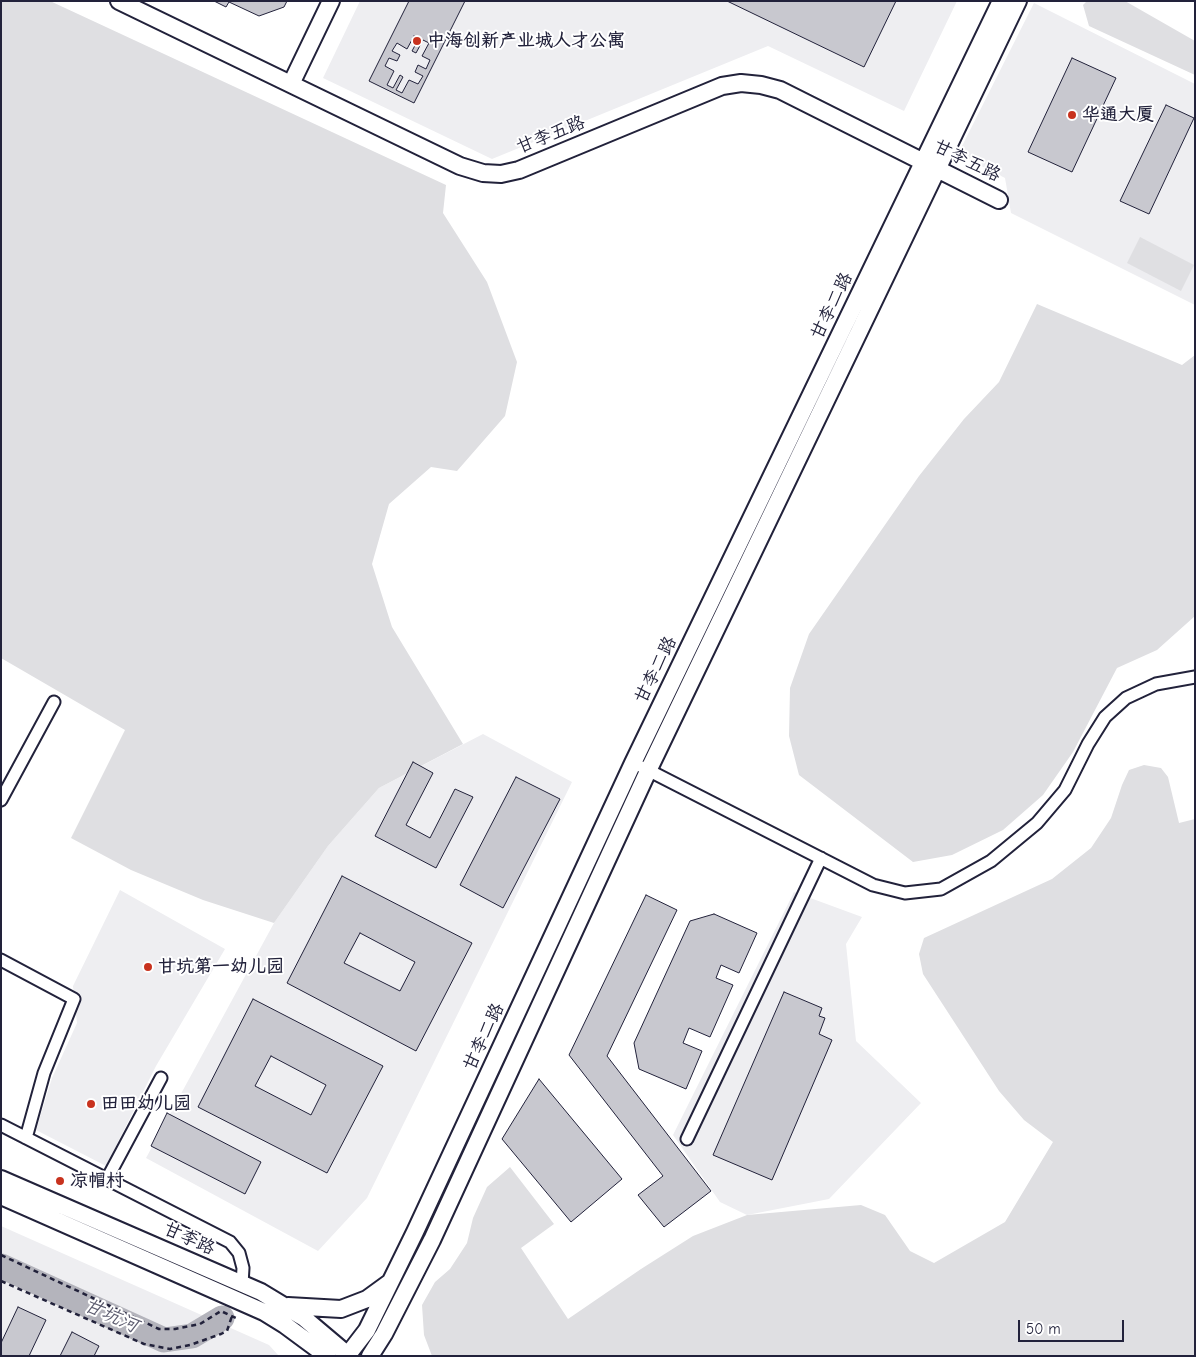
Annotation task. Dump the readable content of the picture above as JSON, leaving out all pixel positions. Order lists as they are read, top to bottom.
{
  "streets": {
    "main road": ["甘李五路", "甘李二路", "甘李路"]
  },
  "crossings": [
    ["甘李五路", "甘李二路"],
    ["甘李二路", "甘李路"]
  ],
  "water": ["甘坑河"],
  "places": [
    "中海创新产业城人才公寓",
    "华通大厦",
    "甘坑第一幼儿园",
    "田田幼儿园",
    "凉帽村"
  ],
  "scale_bar": "50 m"
}
